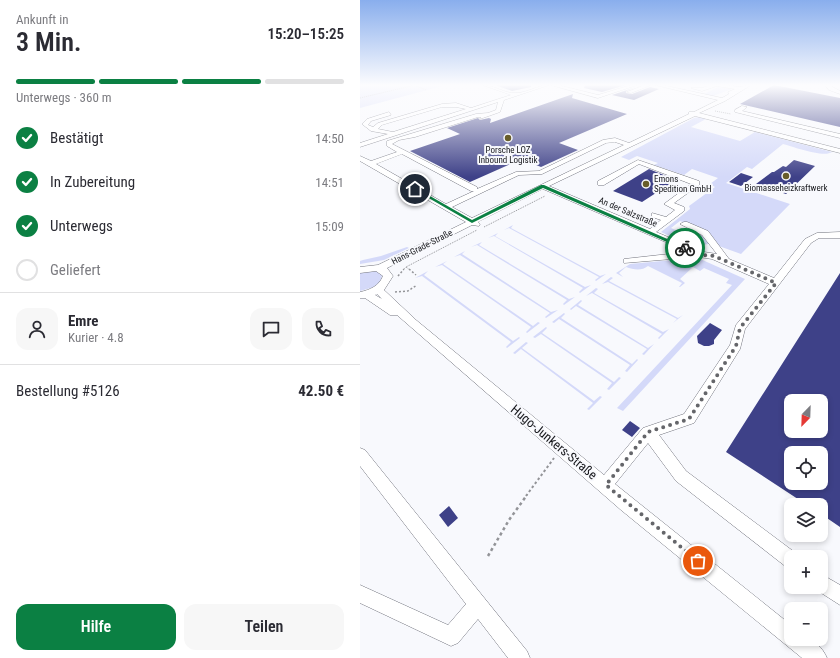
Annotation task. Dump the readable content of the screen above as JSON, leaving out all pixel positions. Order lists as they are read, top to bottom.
{
  "streets": {
    "street": ["An der Salzstraße", "Hans-Grade-Straße", "Hugo-Junkers-Straße"]
  },
  "crossings": [
    ["An der Salzstraße", "Hans-Grade-Straße"]
  ],
  "places": ["Porsche LOZ Inbound Logistik", "Biomasseheizkraftwerk", "Emons Spedition GmbH"],
  "north": "bottom left",
  "page": {
    "heading": ["3 Min.", "Ankunft in", "15:20–15:25"],
    "panel": [
      "Emre",
      "Kurier · 4.8",
      "Bestellung #5126",
      "42.50 €"
    ],
    "bar": "Unterwegs · 360 m",
    "list": [
      ["Bestätigt", "14:50"],
      ["In Zubereitung", "14:51"],
      ["Unterwegs", "15:09"],
      "Geliefert"
    ],
    "map_buttons": ["+", "−"],
    "buttons": ["Hilfe", "Teilen"]
  }
}
